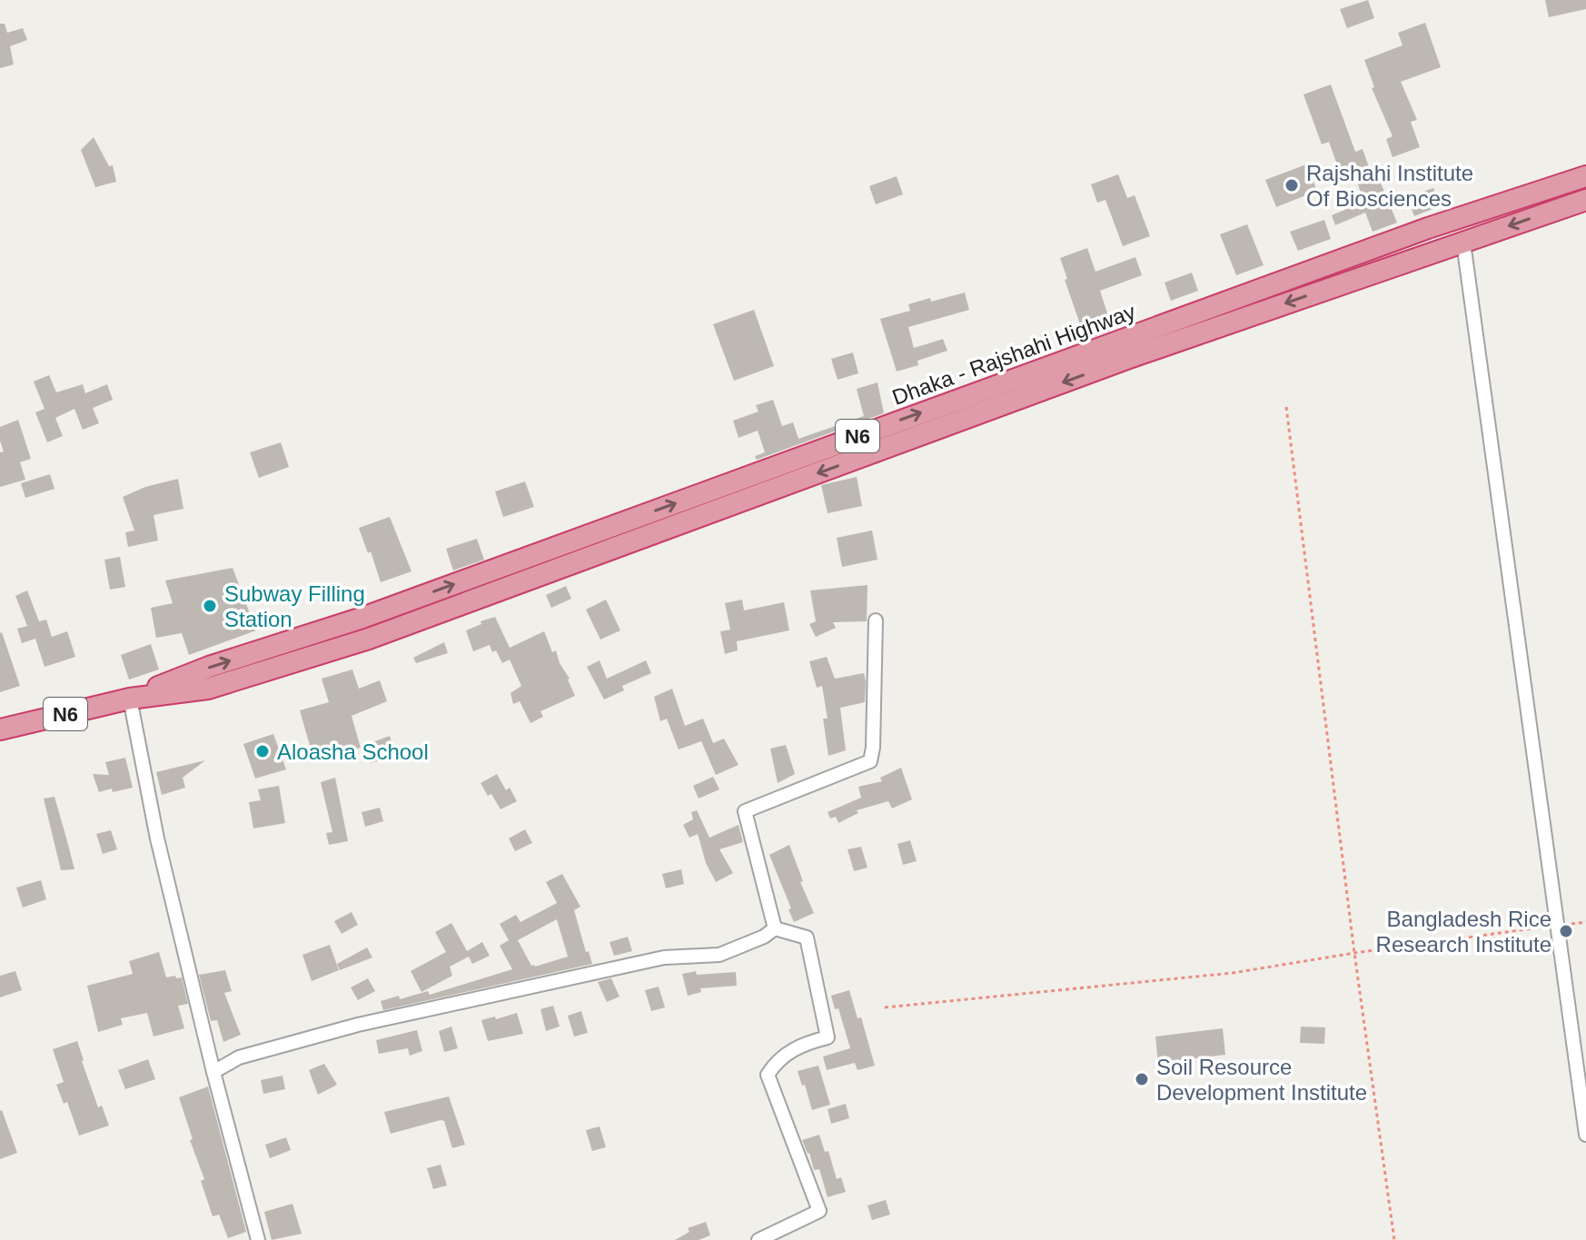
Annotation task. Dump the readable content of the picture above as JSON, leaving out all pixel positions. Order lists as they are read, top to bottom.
{
  "streets": {
    "highway": ["Dhaka - Rajshahi Highway", "N6"]
  },
  "places": [
    "Rajshahi Institute Of Biosciences",
    "Subway Filling Station",
    "Aloasha School",
    "Bangladesh Rice Research Institute",
    "Soil Resource Development Institute"
  ]
}
